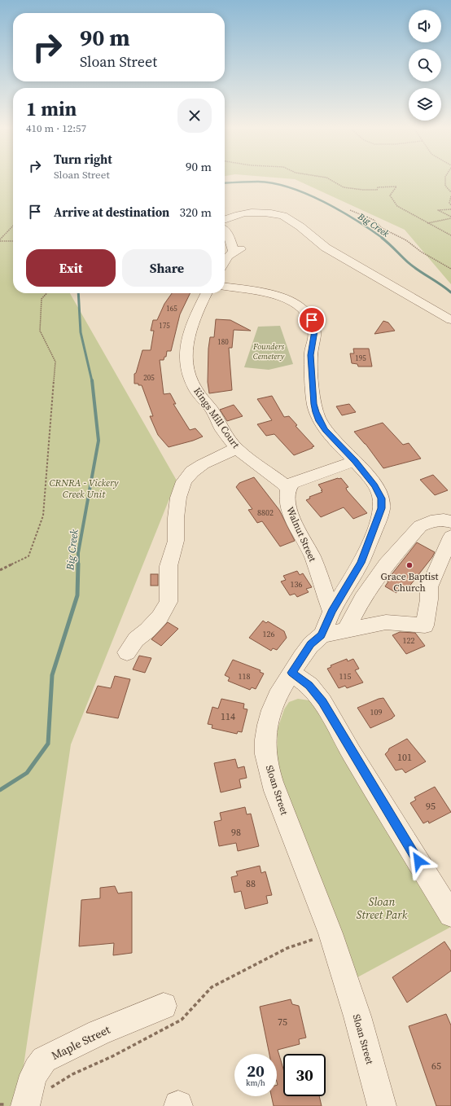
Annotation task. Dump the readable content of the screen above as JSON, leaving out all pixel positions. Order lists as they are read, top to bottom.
{
  "streets": {
    "street": [
      "Kings Mill Court",
      "Walnut Street",
      "Sloan Street",
      "Maple Street"
    ]
  },
  "crossings": [
    ["Kings Mill Court", "Walnut Street"],
    ["Walnut Street", "Sloan Street"]
  ],
  "water": ["Big Creek"],
  "parks": ["Founders Cemetery", "CRNRA - Vickery Creek Unit", "Sloan Street Park"],
  "places": ["Grace Baptist Church"],
  "house_numbers": [
    "165",
    "175",
    "180",
    "195",
    "205",
    "8802",
    "136",
    "126",
    "122",
    "118",
    "115",
    "109",
    "114",
    "101",
    "95",
    "98",
    "88",
    "75",
    "65"
  ],
  "page": {
    "turn": ["90 m", "Sloan Street"],
    "heading": ["1 min", "410 m · 12:57"],
    "list": [
      {
        "name": "Turn right",
        "note": "Sloan Street",
        "value": "90 m"
      },
      {
        "name": "Arrive at destination",
        "value": "320 m"
      }
    ],
    "buttons": ["Exit", "Share"],
    "speed": "20 km/h",
    "limit": "30"
  }
}
